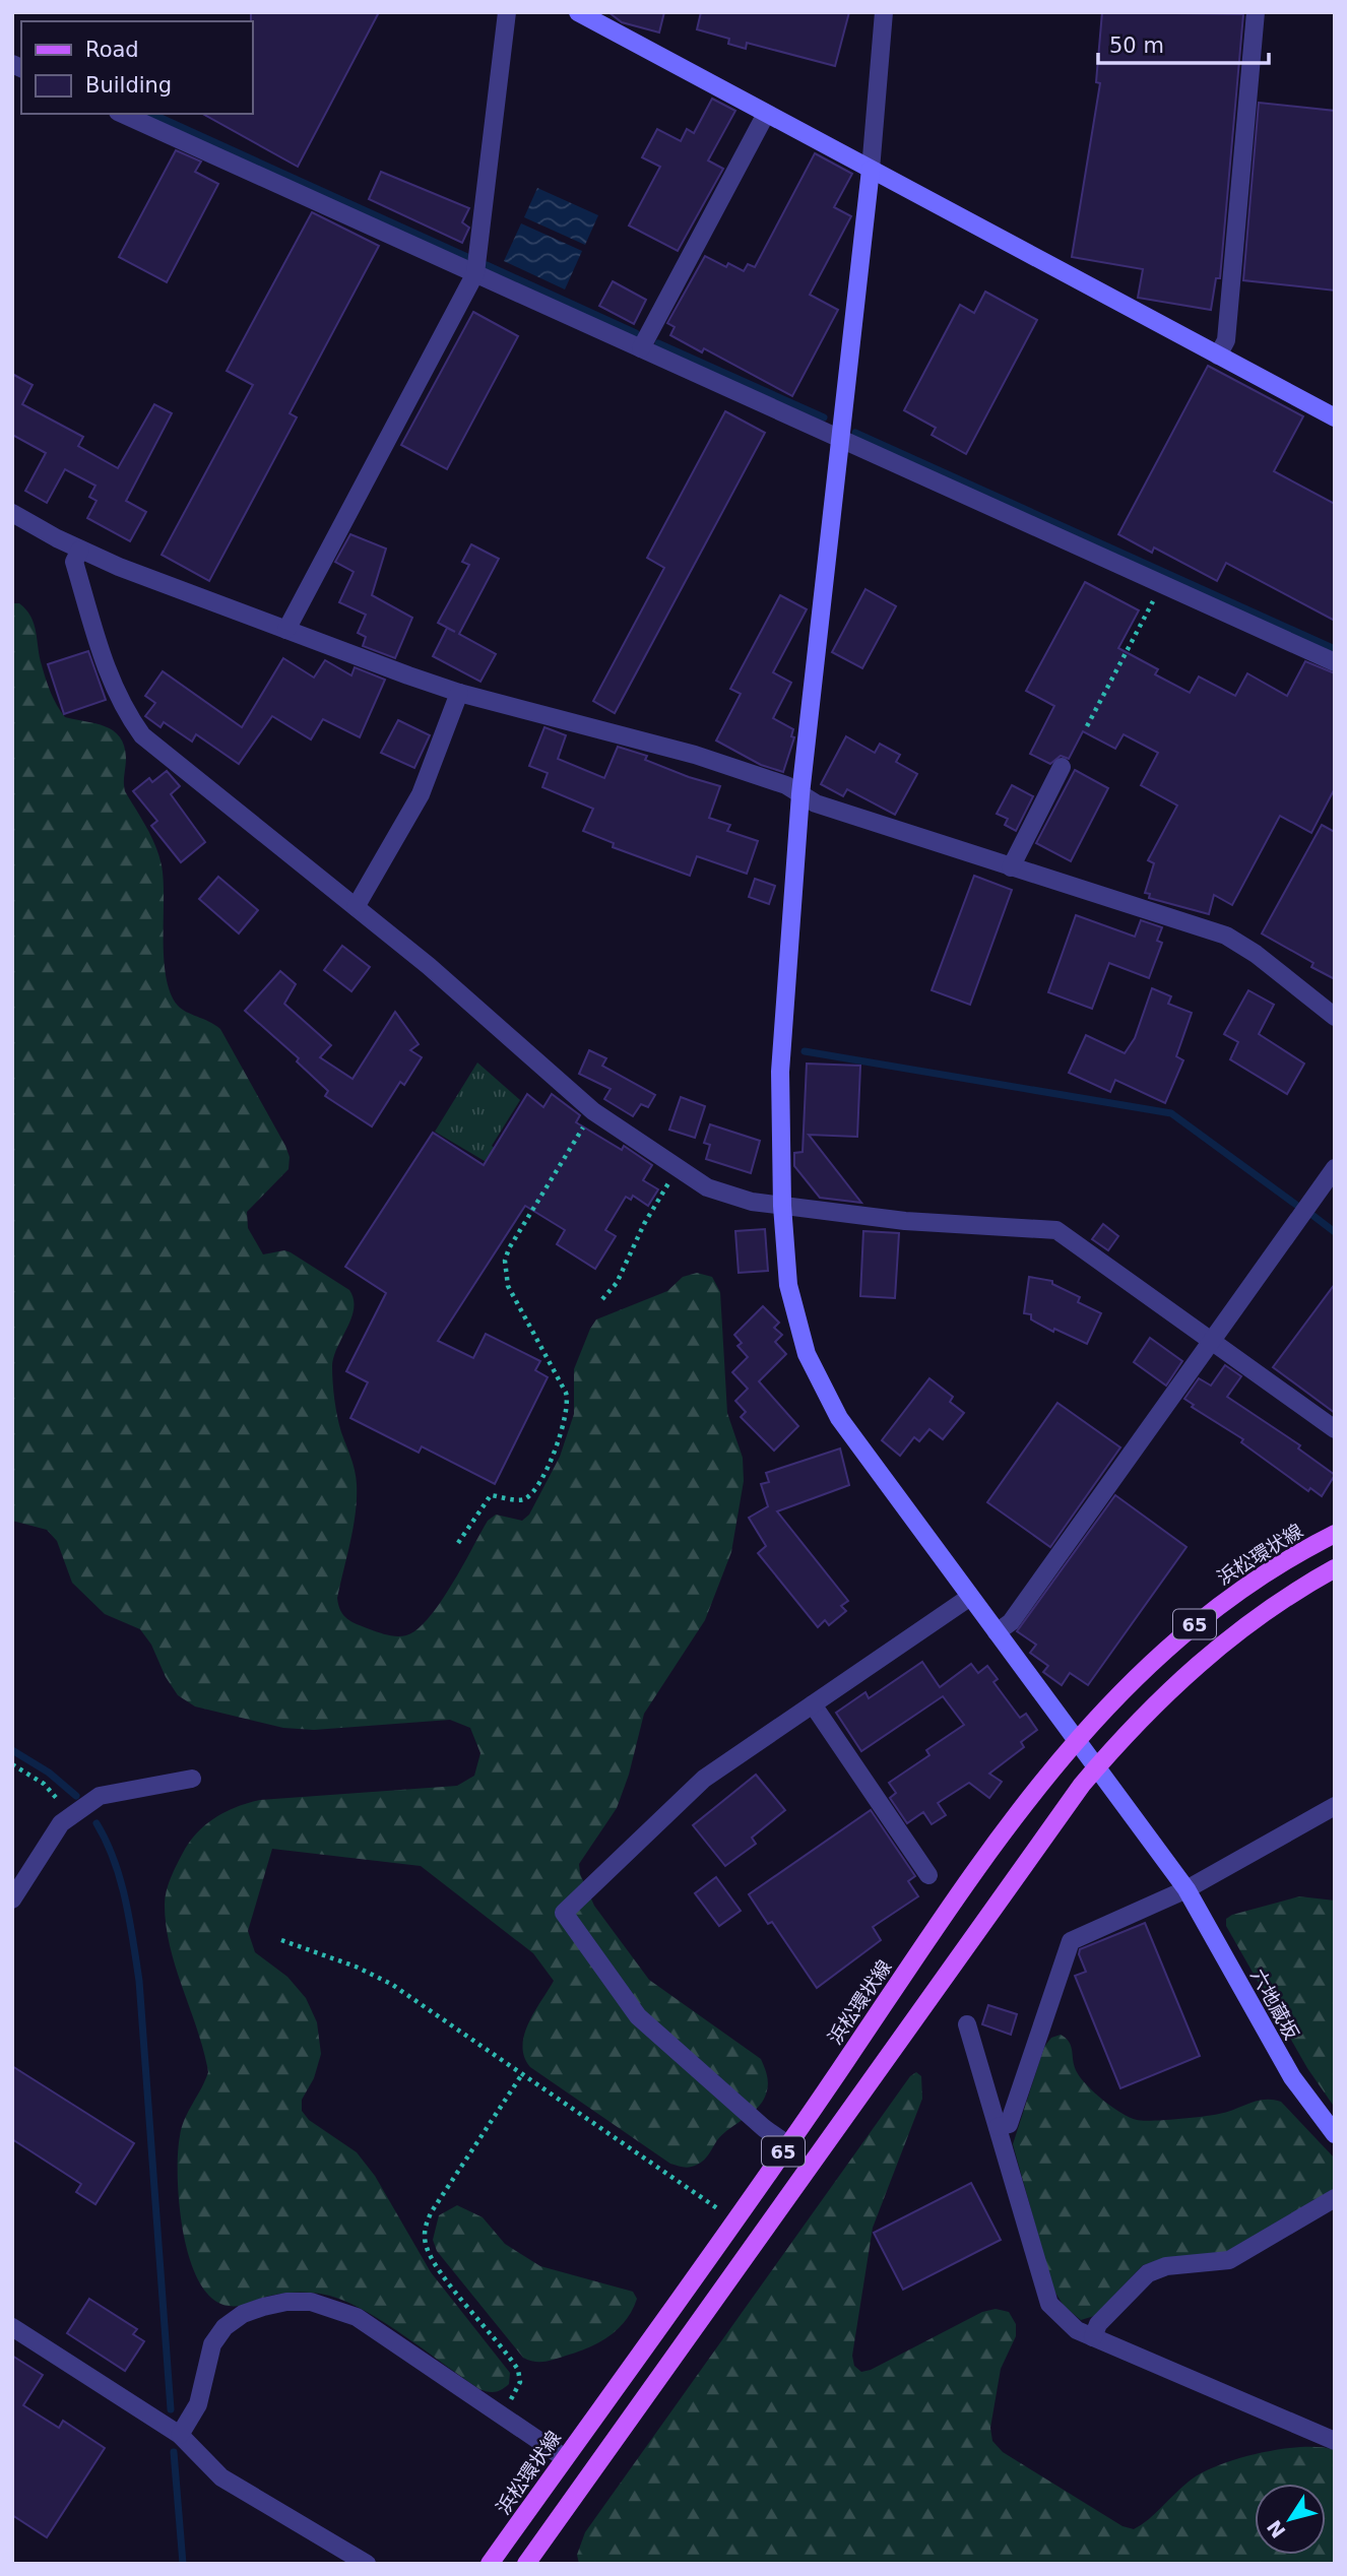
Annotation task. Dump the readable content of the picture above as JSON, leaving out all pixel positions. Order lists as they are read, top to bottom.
{
  "streets": {
    "main road": ["浜松環状線", "65"],
    "street": ["六地蔵坂"]
  },
  "crossings": [
    ["浜松環状線", "六地蔵坂"],
    ["65", "六地蔵坂"]
  ],
  "legend": ["Road", "Building"],
  "scale_bar": "50 m",
  "north": "bottom left"
}
